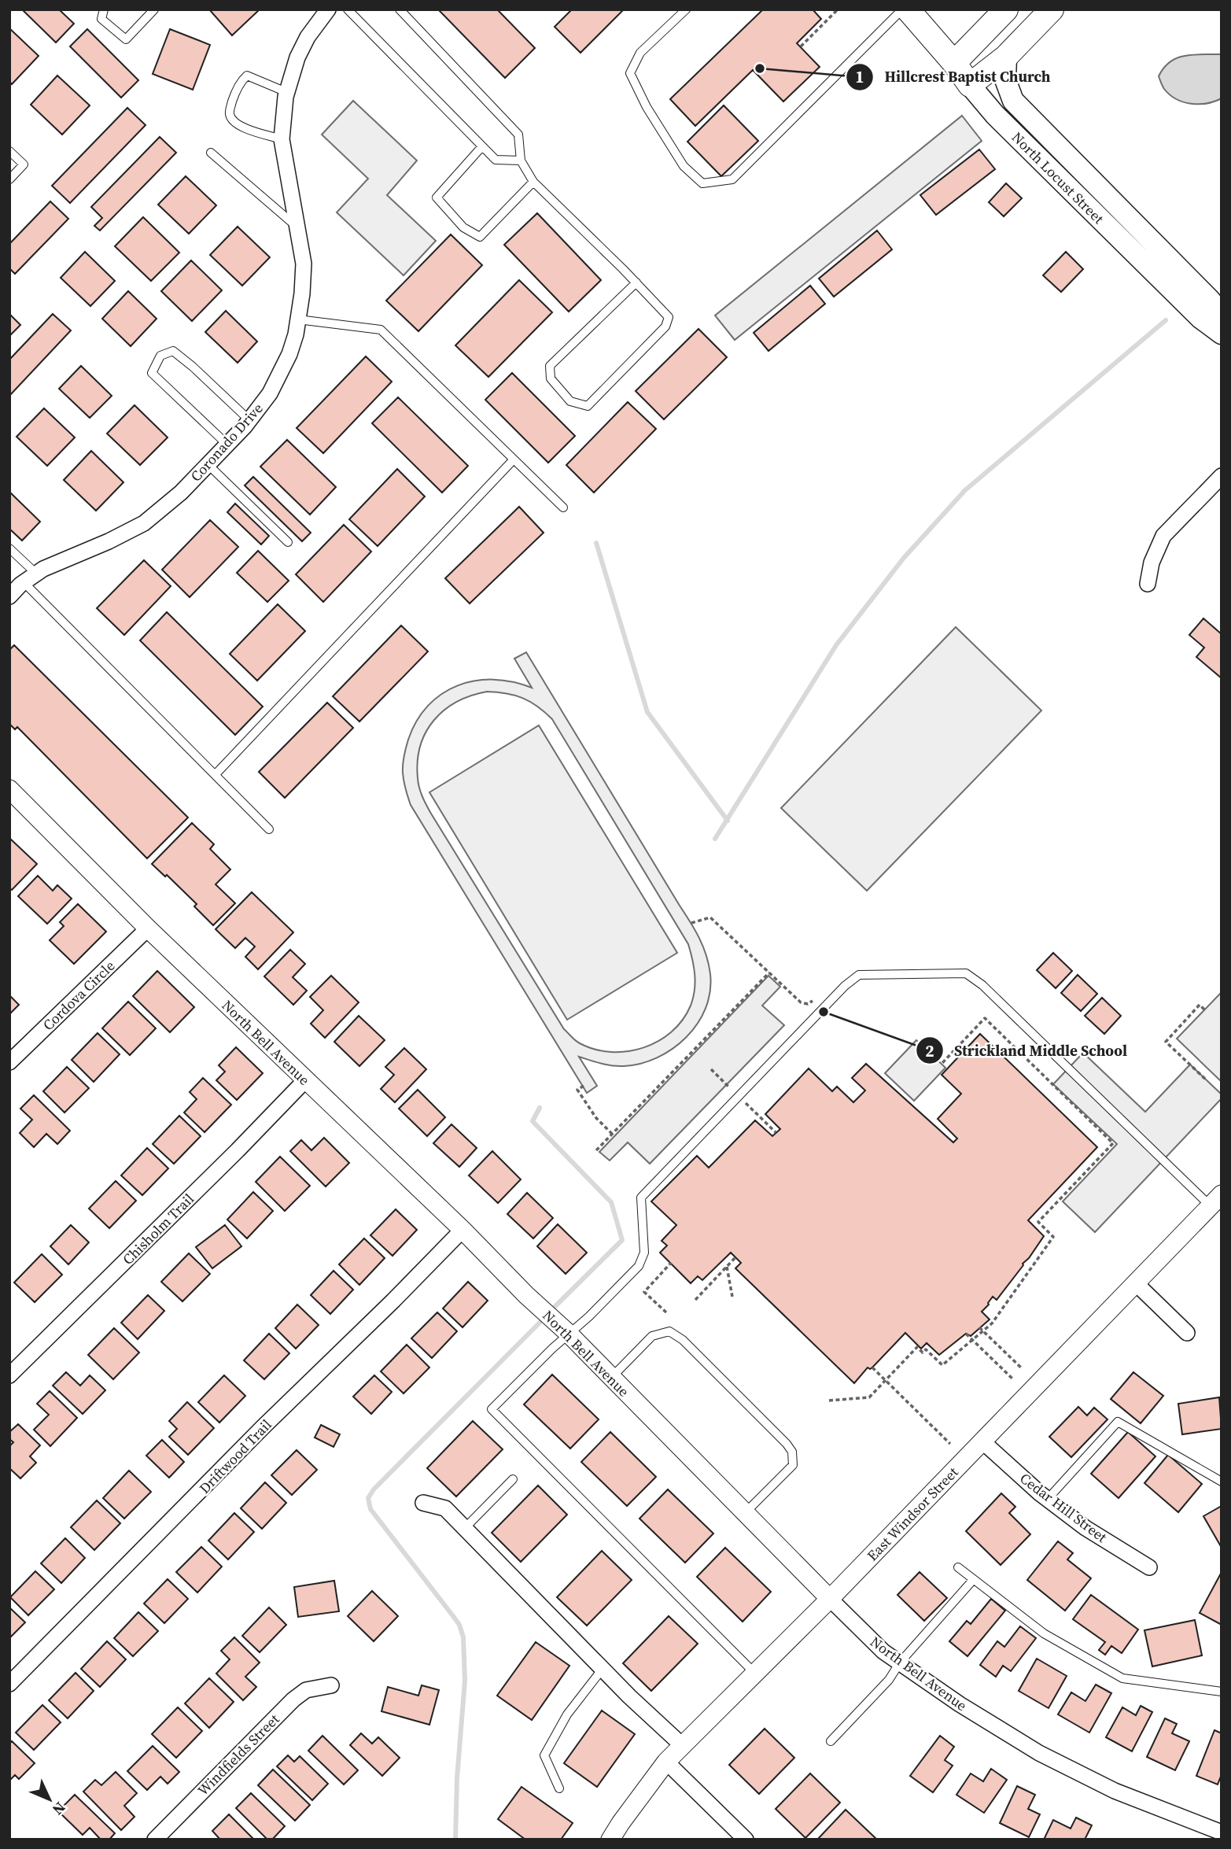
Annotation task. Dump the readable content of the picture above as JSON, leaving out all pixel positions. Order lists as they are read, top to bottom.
{
  "streets": {
    "main road": ["North Locust Street"],
    "street": [
      "Coronado Drive",
      "Cordova Circle",
      "North Bell Avenue",
      "Chisholm Trail",
      "Driftwood Trail",
      "Cedar Hill Street",
      "East Windsor Street",
      "Windfields Street"
    ]
  },
  "crossings": [
    ["Cordova Circle", "North Bell Avenue"],
    ["North Bell Avenue", "Chisholm Trail"],
    ["North Bell Avenue", "Driftwood Trail"],
    ["North Bell Avenue", "East Windsor Street"],
    ["Cedar Hill Street", "East Windsor Street"]
  ],
  "places": ["Hillcrest Baptist Church", "Strickland Middle School"],
  "north": "bottom right"
}
